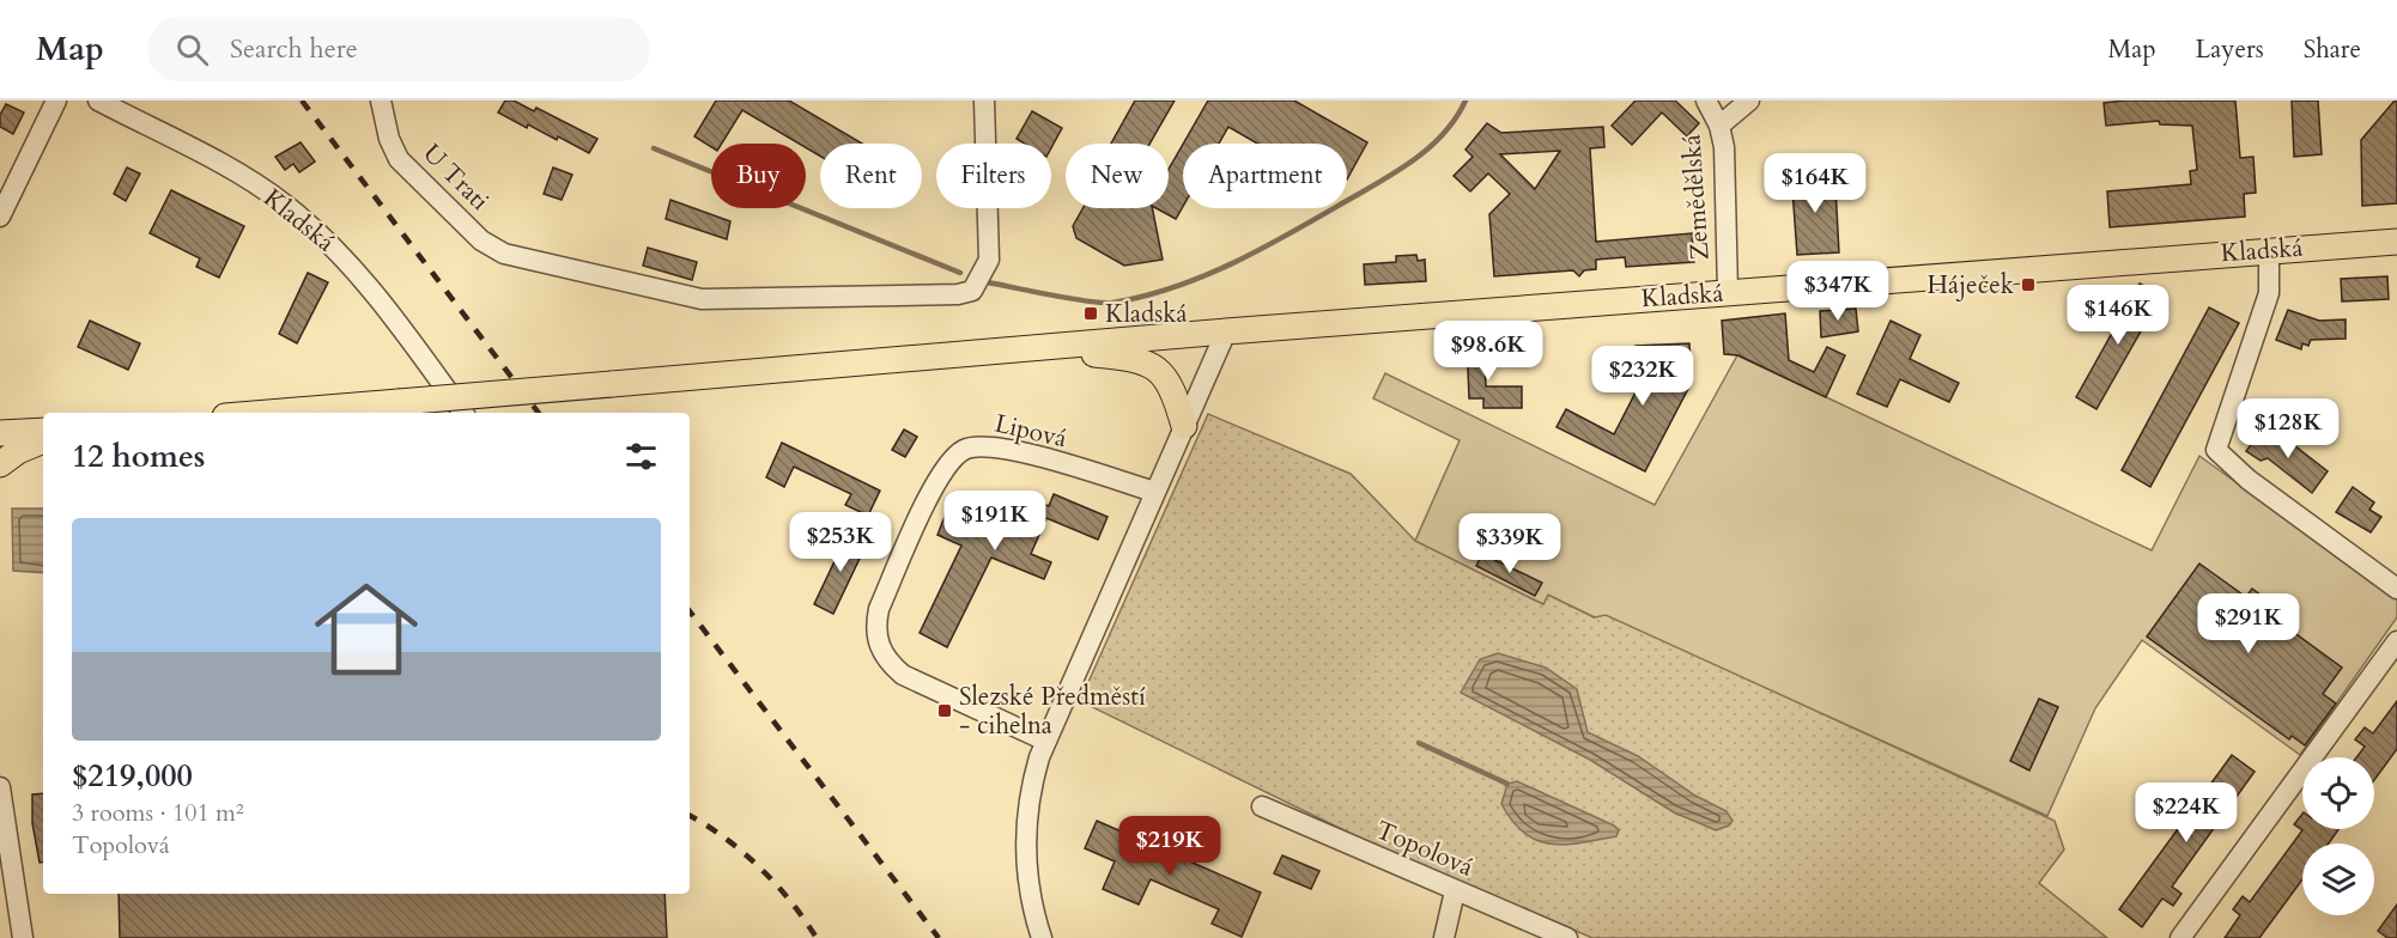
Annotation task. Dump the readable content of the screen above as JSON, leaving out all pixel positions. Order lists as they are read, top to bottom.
{
  "streets": {
    "main road": ["Kladská"],
    "street": [
      "U Trati",
      "Zemědělská",
      "Lipová",
      "Topolová"
    ]
  },
  "crossings": [
    ["Zemědělská", "Kladská"]
  ],
  "places": {
    "transit": ["Háječek", "Kladská", "Slezské Předměstí - cihelna"]
  },
  "page": {
    "header": "Map",
    "search": "Search here",
    "nav": ["Map", "Layers", "Share"],
    "chip": [
      "Buy",
      "Rent",
      "Filters",
      "New",
      "Apartment"
    ],
    "price": [
      "$164K",
      "$347K",
      "$146K",
      "$98.6K",
      "$232K",
      "$128K",
      "$191K",
      "$253K",
      "$339K",
      "$291K",
      "$224K",
      "$219K"
    ],
    "heading": "12 homes",
    "list": [
      {
        "name": "$219,000",
        "note": "3 rooms · 101 m² · Topolová"
      }
    ]
  }
}
